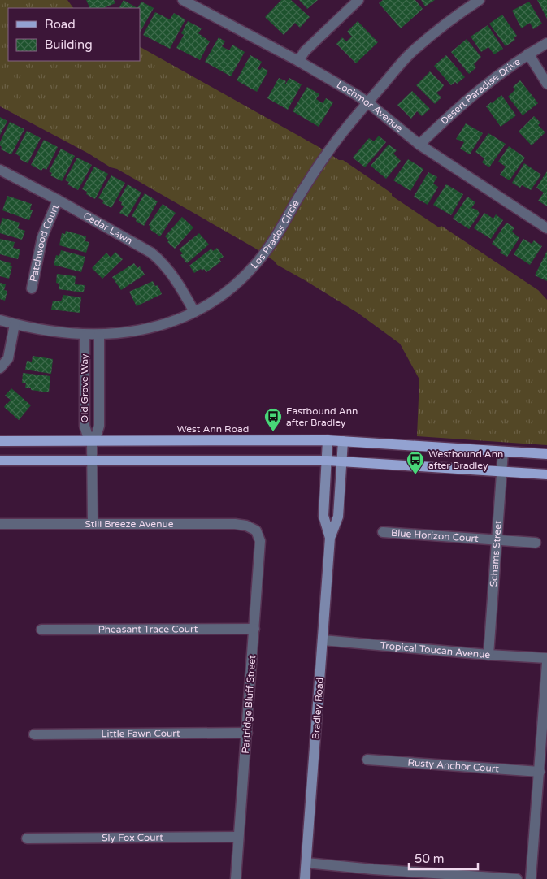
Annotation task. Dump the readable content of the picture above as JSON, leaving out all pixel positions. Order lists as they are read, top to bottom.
{
  "streets": {
    "main road": ["West Ann Road"],
    "street": [
      "Desert Paradise Drive",
      "Lochmor Avenue",
      "Cedar Lawn",
      "Los Prados Circle",
      "Patchwood Court",
      "Old Grove Way",
      "Still Breeze Avenue",
      "Blue Horizon Court",
      "Schams Street",
      "Pheasant Trace Court",
      "Tropical Toucan Avenue",
      "Partridge Bluff Street",
      "Bradley Road",
      "Little Fawn Court",
      "Rusty Anchor Court",
      "Sly Fox Court"
    ]
  },
  "crossings": [
    ["Desert Paradise Drive", "Lochmor Avenue"],
    ["Lochmor Avenue", "Los Prados Circle"],
    ["Cedar Lawn", "Los Prados Circle"],
    ["Cedar Lawn", "Patchwood Court"],
    ["Los Prados Circle", "Old Grove Way"],
    ["Old Grove Way", "West Ann Road"],
    ["Old Grove Way", "Still Breeze Avenue"],
    ["West Ann Road", "Schams Street"],
    ["West Ann Road", "Bradley Road"],
    ["Still Breeze Avenue", "Partridge Bluff Street"],
    ["Blue Horizon Court", "Schams Street"],
    ["Schams Street", "Tropical Toucan Avenue"],
    ["Pheasant Trace Court", "Partridge Bluff Street"],
    ["Tropical Toucan Avenue", "Bradley Road"],
    ["Partridge Bluff Street", "Little Fawn Court"],
    ["Partridge Bluff Street", "Sly Fox Court"]
  ],
  "places": {
    "bus stop": ["Eastbound Ann after Bradley", "Westbound Ann after Bradley"]
  },
  "legend": ["Road", "Building"],
  "scale_bar": "50 m"
}
